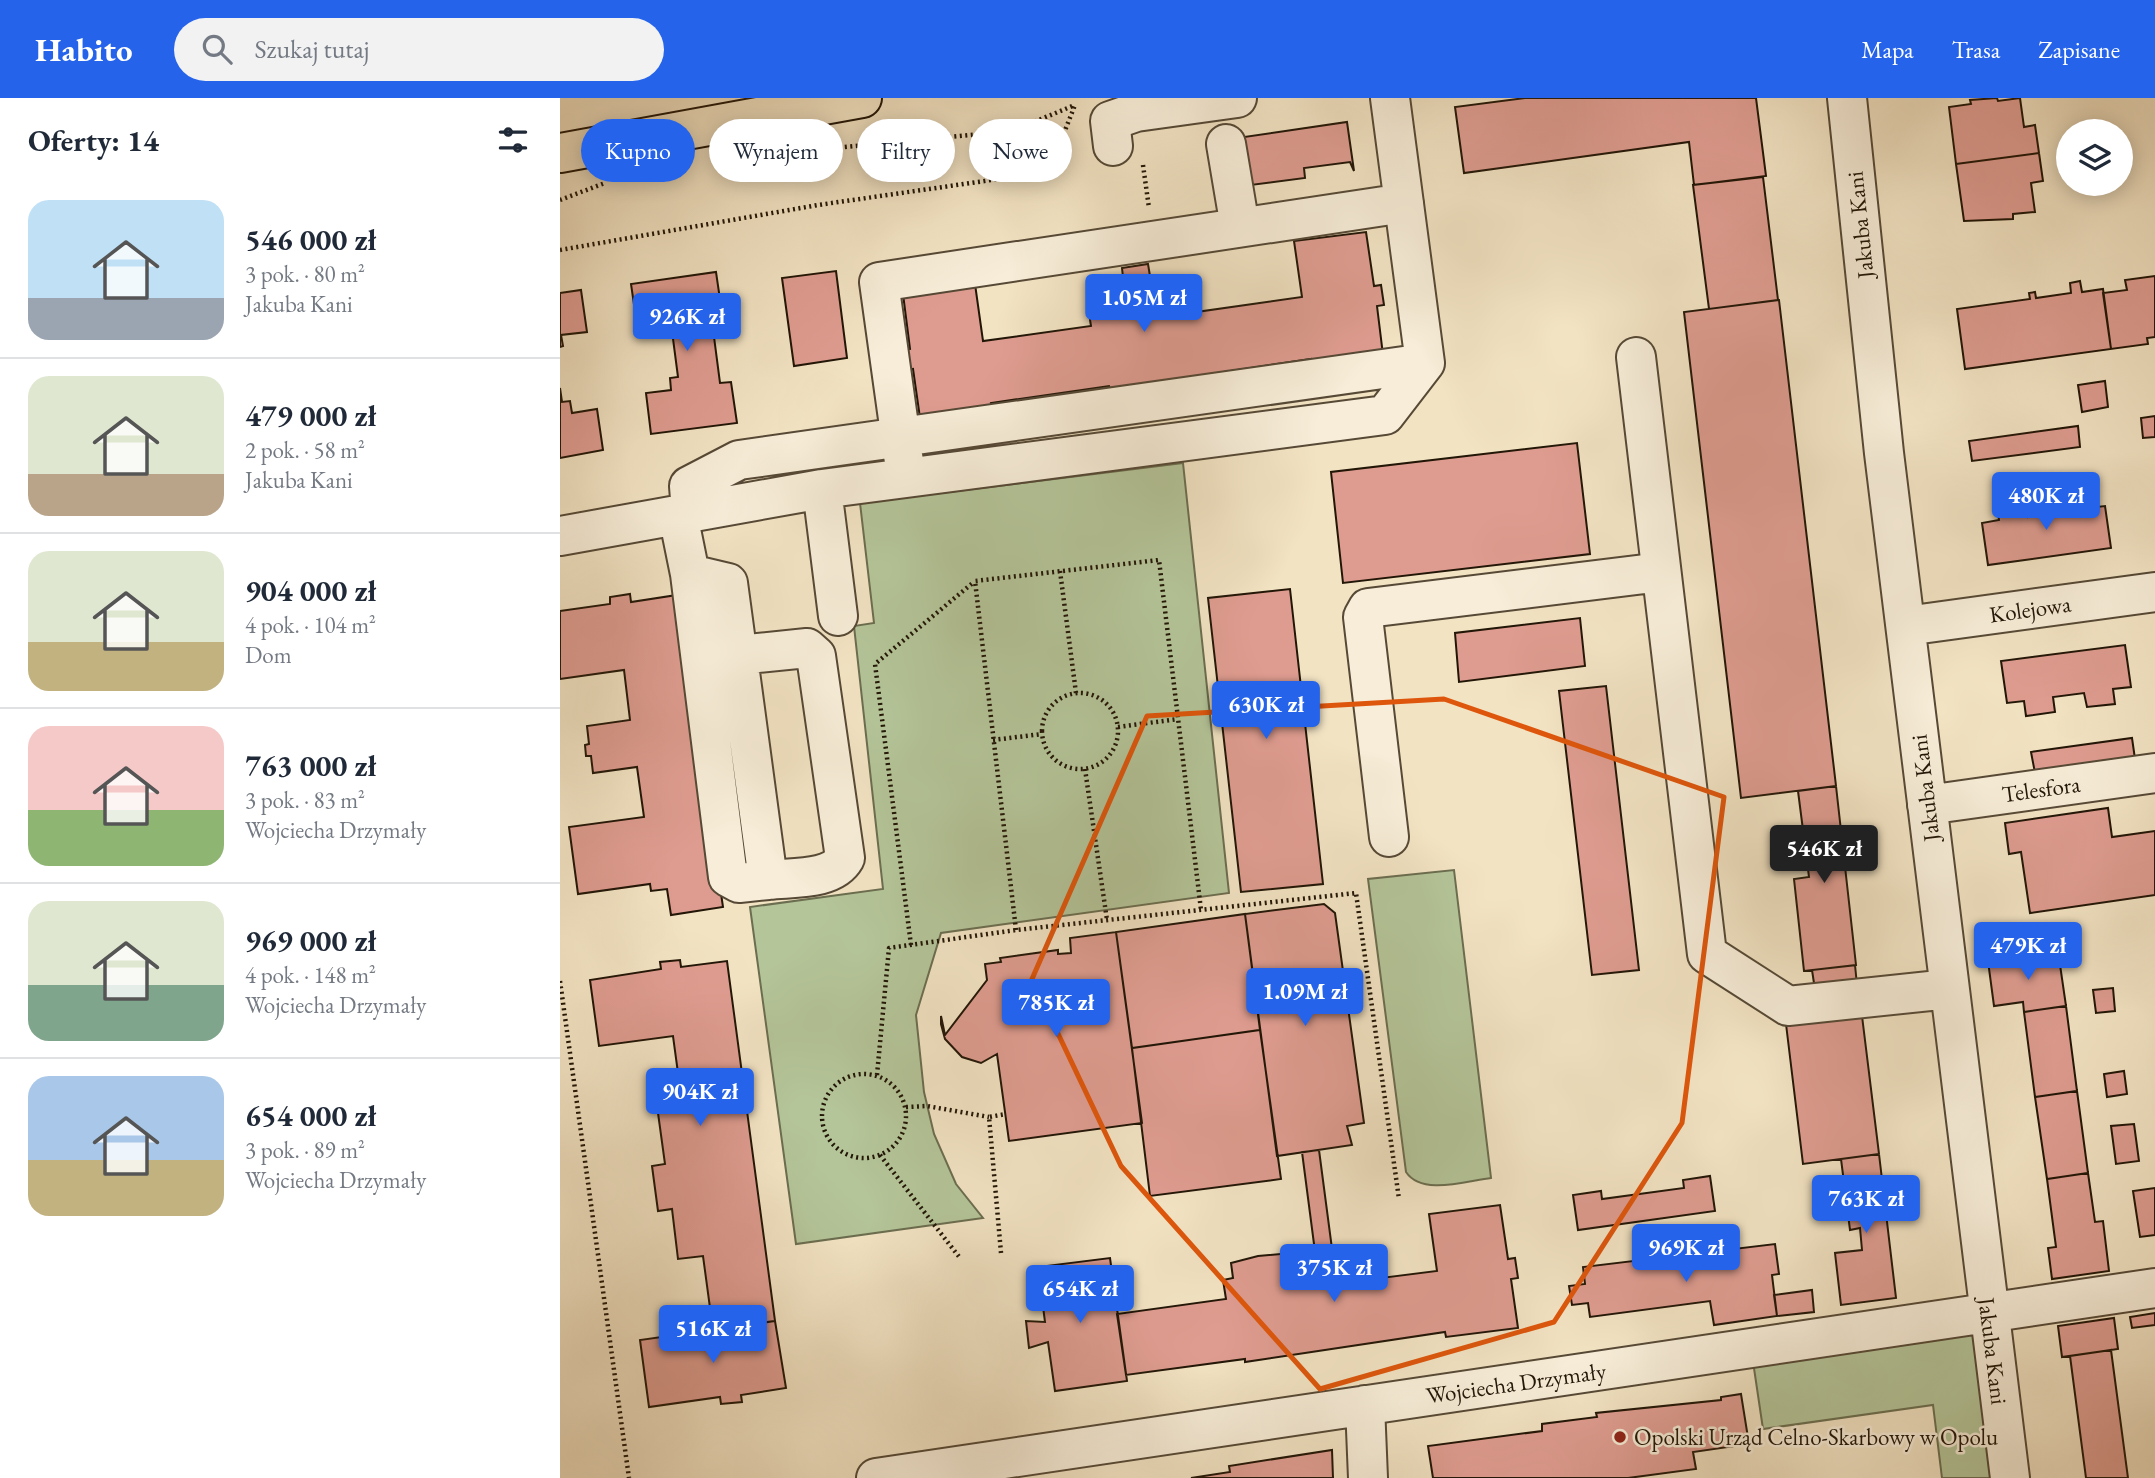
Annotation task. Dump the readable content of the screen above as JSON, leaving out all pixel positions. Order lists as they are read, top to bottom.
{
  "streets": {
    "street": [
      "Jakuba Kani",
      "Kolejowa",
      "Telesfora",
      "Wojciecha Drzymały"
    ]
  },
  "crossings": [
    ["Jakuba Kani", "Kolejowa"],
    ["Jakuba Kani", "Telesfora"],
    ["Jakuba Kani", "Wojciecha Drzymały"]
  ],
  "places": ["Opolski Urząd Celno-Skarbowy w Opolu"],
  "page": {
    "header": "Habito",
    "search": "Szukaj tutaj",
    "nav": ["Mapa", "Trasa", "Zapisane"],
    "heading": "Oferty: 14",
    "chip": [
      "Kupno",
      "Wynajem",
      "Filtry",
      "Nowe"
    ],
    "list": [
      {
        "name": "546 000 zł",
        "note": "3 pok. · 80 m² · Jakuba Kani"
      },
      {
        "name": "479 000 zł",
        "note": "2 pok. · 58 m² · Jakuba Kani"
      },
      {
        "name": "904 000 zł",
        "note": "4 pok. · 104 m² · Dom"
      },
      {
        "name": "763 000 zł",
        "note": "3 pok. · 83 m² · Wojciecha Drzymały"
      },
      {
        "name": "969 000 zł",
        "note": "4 pok. · 148 m² · Wojciecha Drzymały"
      },
      {
        "name": "654 000 zł",
        "note": "3 pok. · 89 m² · Wojciecha Drzymały"
      }
    ],
    "price": [
      "1.05M zł",
      "926K zł",
      "480K zł",
      "630K zł",
      "546K zł",
      "479K zł",
      "1.09M zł",
      "785K zł",
      "904K zł",
      "763K zł",
      "969K zł",
      "375K zł",
      "654K zł",
      "516K zł"
    ]
  }
}
